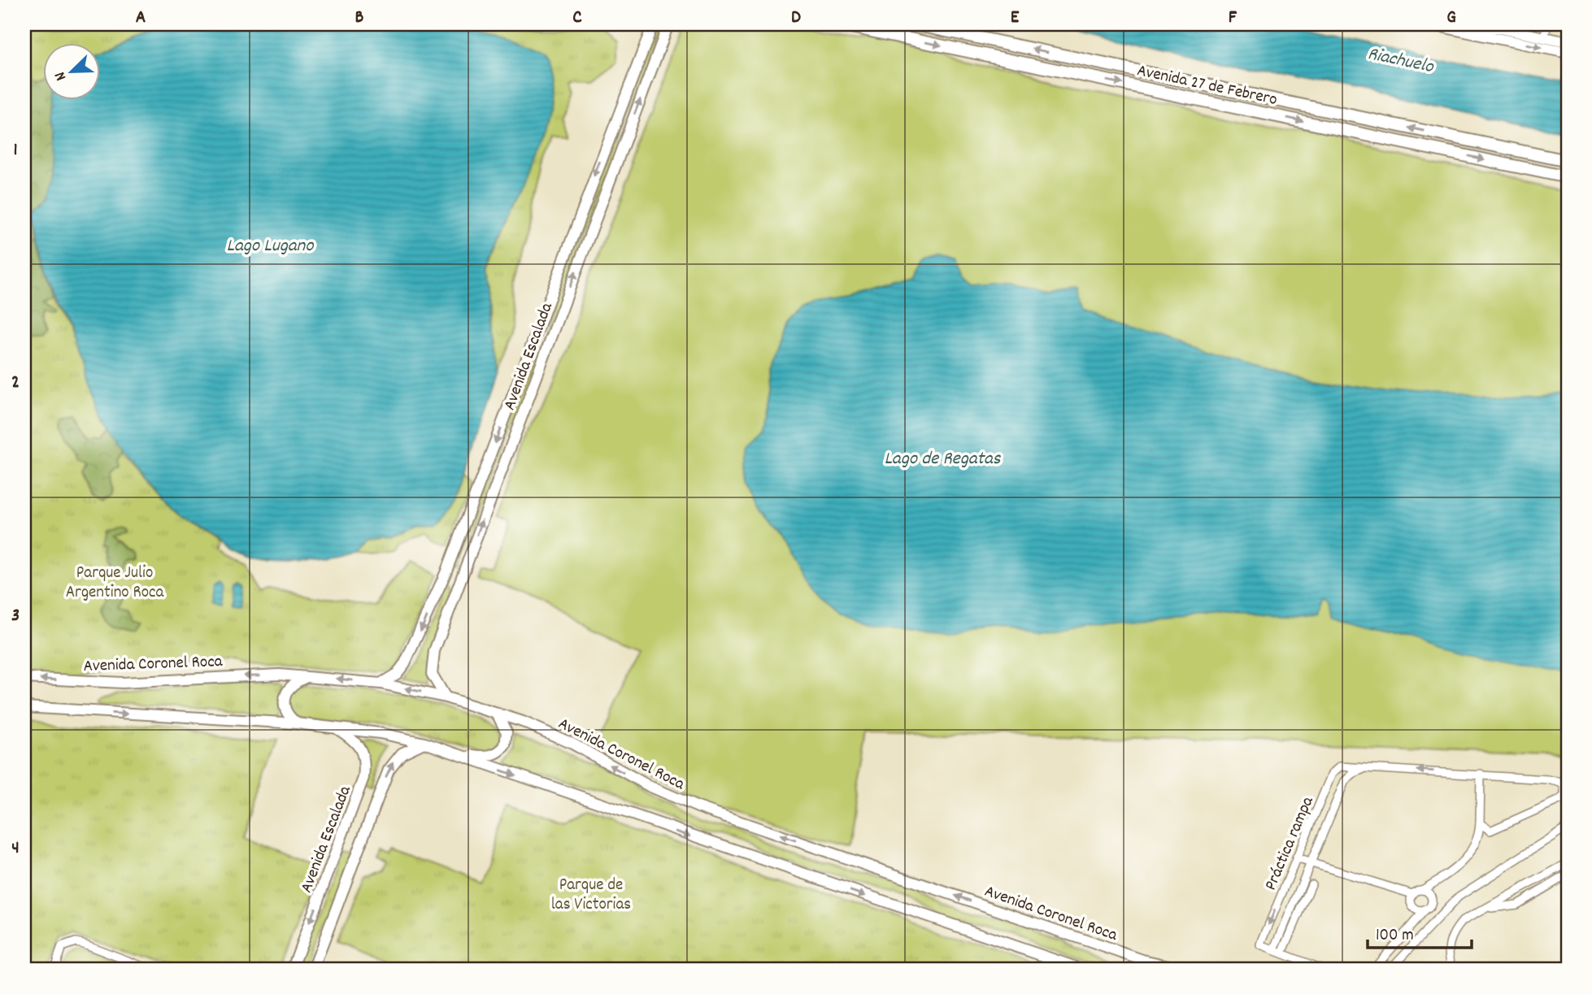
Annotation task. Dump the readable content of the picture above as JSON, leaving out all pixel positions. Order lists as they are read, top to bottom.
{
  "streets": {
    "main road": ["Avenida 27 de Febrero", "Avenida Escalada", "Avenida Coronel Roca"],
    "street": ["Práctica rampa"]
  },
  "crossings": [
    ["Avenida Escalada", "Avenida Coronel Roca"]
  ],
  "water": ["Riachuelo", "Lago Lugano", "Lago de Regatas"],
  "parks": ["Parque Julio Argentino Roca", "Parque de las Victorias"],
  "scale_bar": "100 m",
  "north": "bottom left",
  "grid": {
    "columns": [
      "A",
      "B",
      "C",
      "D",
      "E",
      "F",
      "G"
    ],
    "rows": [
      "1",
      "2",
      "3",
      "4"
    ]
  }
}
